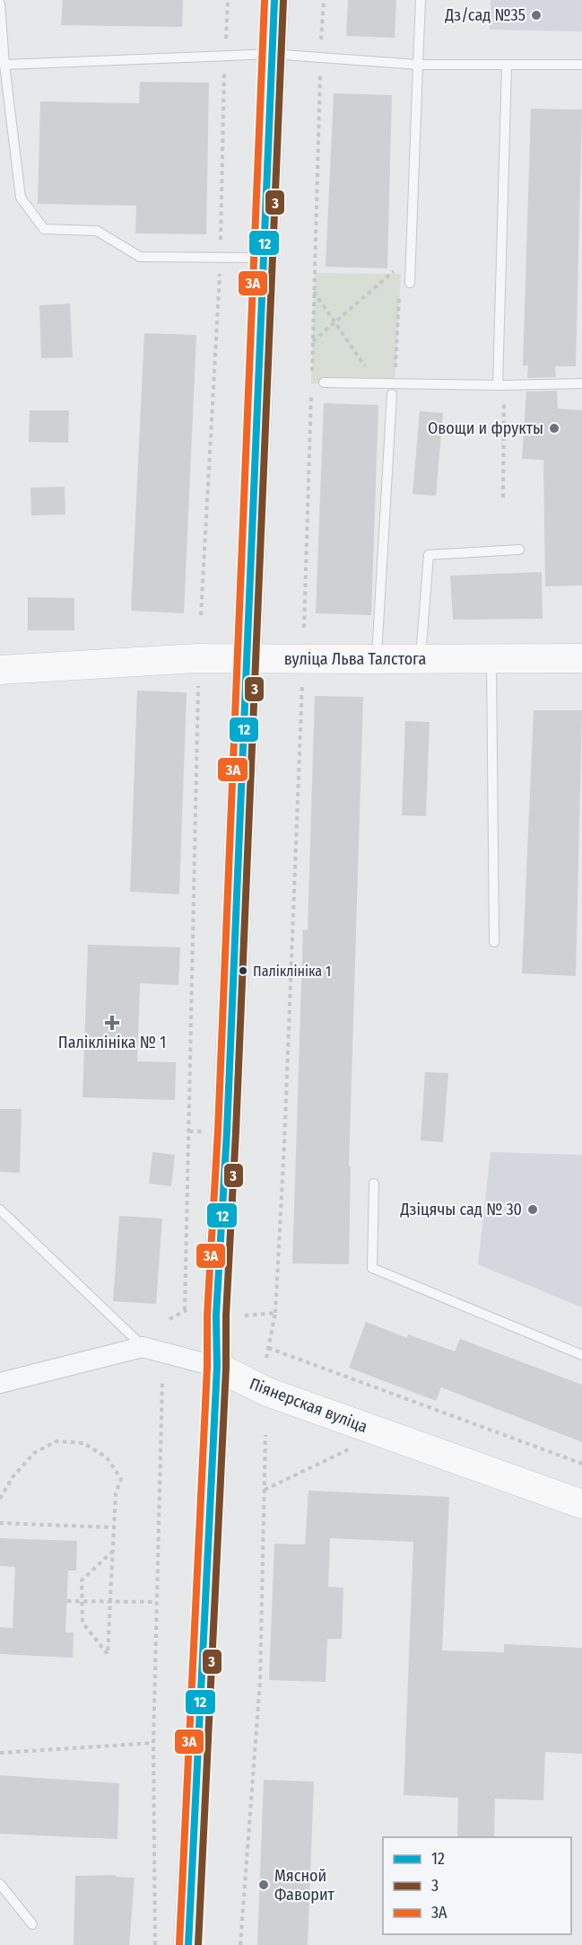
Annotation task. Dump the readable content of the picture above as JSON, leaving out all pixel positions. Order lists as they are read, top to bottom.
{
  "streets": {
    "street": ["вуліца Льва Талстога", "Піянерская вуліца"]
  },
  "places": {
    "other": [
      "Дз/сад №35",
      "Овощи и фрукты",
      "Паліклініка 1",
      "Дзіцячы сад № 30",
      "Мясной Фаворит"
    ],
    "health": ["Паліклініка № 1"]
  },
  "lines": ["transit line 12", "transit line 3", "transit line 3А"],
  "legend": ["12", "3", "3А"]
}
